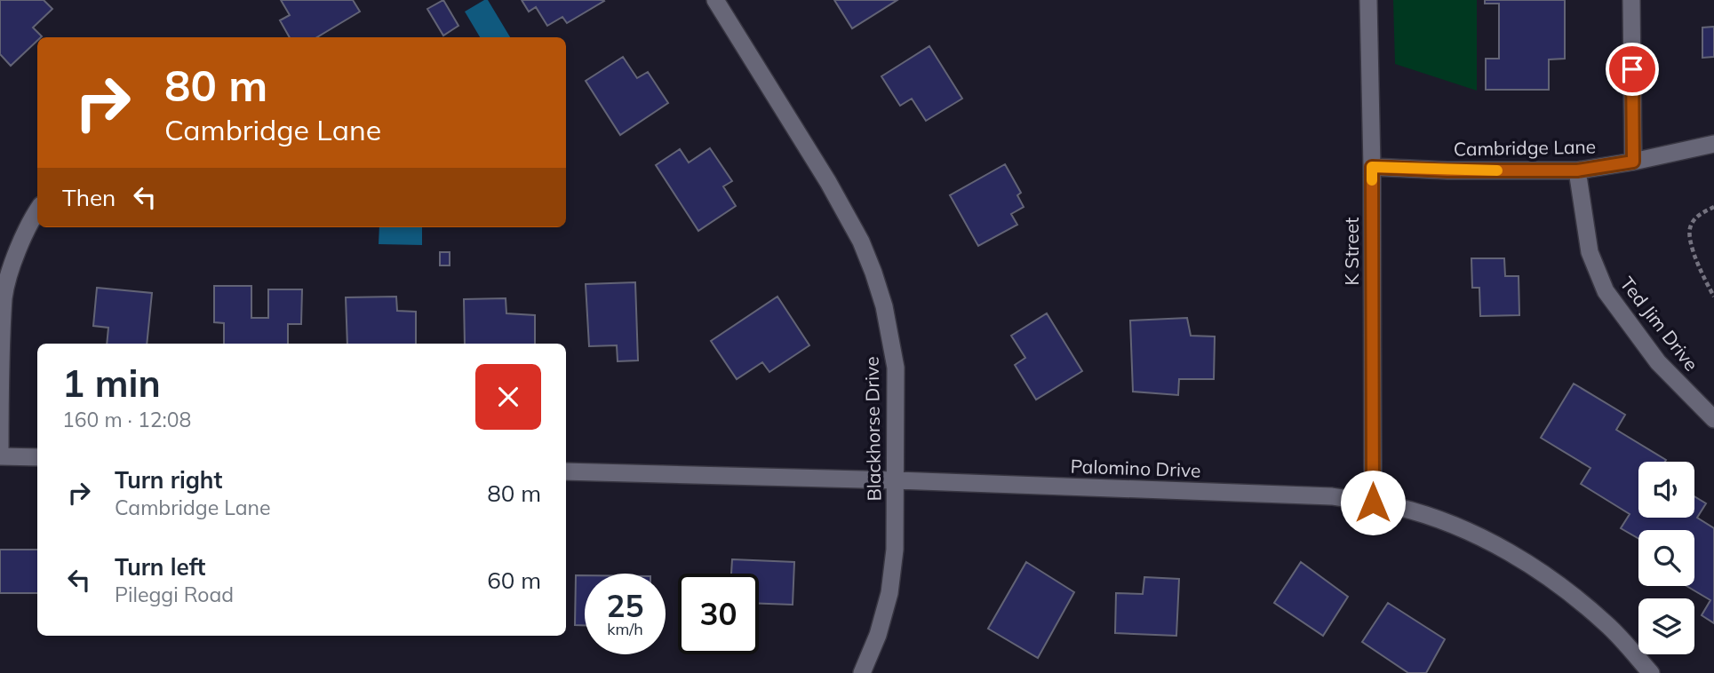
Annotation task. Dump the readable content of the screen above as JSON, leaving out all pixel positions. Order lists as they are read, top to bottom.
{
  "streets": {
    "street": [
      "Cambridge Lane",
      "K Street",
      "Ted Jim Drive",
      "Blackhorse Drive",
      "Palomino Drive"
    ]
  },
  "crossings": [
    ["Cambridge Lane", "K Street"],
    ["Cambridge Lane", "Ted Jim Drive"],
    ["K Street", "Palomino Drive"],
    ["Blackhorse Drive", "Palomino Drive"]
  ],
  "page": {
    "turn": ["80 m", "Cambridge Lane"],
    "then": "Then",
    "heading": ["1 min", "160 m · 12:08"],
    "list": [
      {
        "name": "Turn right",
        "note": "Cambridge Lane",
        "value": "80 m"
      },
      {
        "name": "Turn left",
        "note": "Pileggi Road",
        "value": "60 m"
      }
    ],
    "speed": "25 km/h",
    "limit": "30"
  }
}
